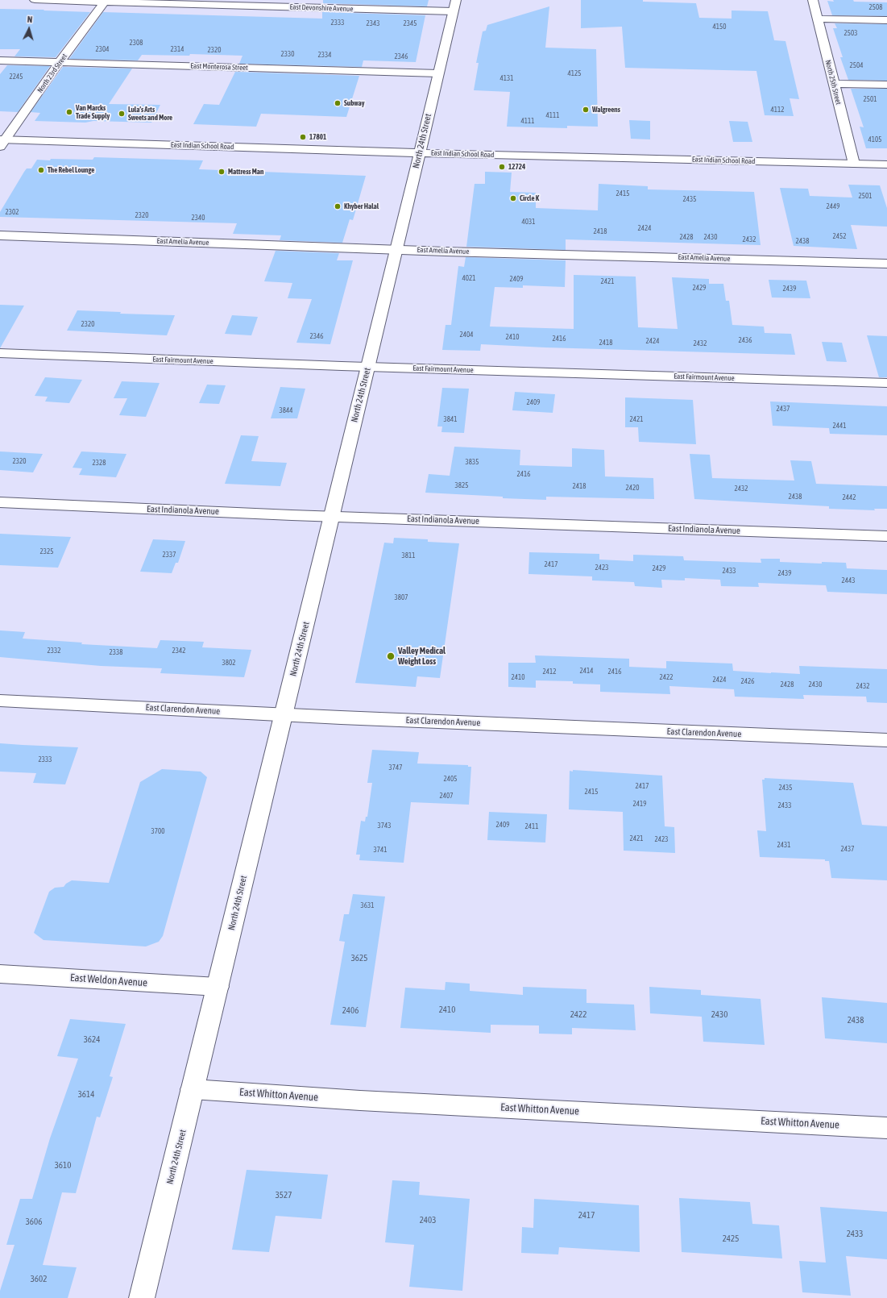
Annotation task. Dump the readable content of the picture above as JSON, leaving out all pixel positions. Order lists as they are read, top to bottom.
{
  "streets": {
    "street": [
      "East Devonshire Avenue",
      "East Monterosa Street",
      "North 23rd Street",
      "North 25th Street",
      "North 24th Street",
      "East Indian School Road",
      "East Amelia Avenue",
      "East Fairmount Avenue",
      "East Indianola Avenue",
      "East Clarendon Avenue",
      "East Weldon Avenue",
      "East Whitton Avenue"
    ]
  },
  "crossings": [
    ["East Devonshire Avenue", "North 23rd Street"],
    ["East Devonshire Avenue", "North 24th Street"],
    ["East Monterosa Street", "North 23rd Street"],
    ["East Monterosa Street", "North 24th Street"],
    ["North 23rd Street", "East Indian School Road"],
    ["North 25th Street", "East Indian School Road"],
    ["North 24th Street", "East Indian School Road"],
    ["North 24th Street", "East Amelia Avenue"],
    ["North 24th Street", "East Fairmount Avenue"],
    ["North 24th Street", "East Indianola Avenue"],
    ["North 24th Street", "East Clarendon Avenue"],
    ["North 24th Street", "East Weldon Avenue"],
    ["North 24th Street", "East Whitton Avenue"]
  ],
  "places": [
    "Subway",
    "Walgreens",
    "Van Marcks Trade Supply",
    "Lula’s Arts Sweets and More",
    "17801",
    "12724",
    "The Rebel Lounge",
    "Mattress Man",
    "Circle K",
    "Khyber Halal",
    "Valley Medical Weight Loss"
  ],
  "house_numbers": [
    "2508",
    "2333",
    "2343",
    "2345",
    "4150",
    "2503",
    "2308",
    "2304",
    "2314",
    "2320",
    "2330",
    "2334",
    "2346",
    "2504",
    "4125",
    "2245",
    "4131",
    "2501",
    "4112",
    "4111",
    "4111",
    "4105",
    "2415",
    "2501",
    "2435",
    "2449",
    "2302",
    "2320",
    "2340",
    "4031",
    "2424",
    "2418",
    "2452",
    "2428",
    "2430",
    "2432",
    "2438",
    "4021",
    "2409",
    "2421",
    "2429",
    "2439",
    "2320",
    "2404",
    "2346",
    "2410",
    "2416",
    "2436",
    "2424",
    "2418",
    "2432",
    "2409",
    "2437",
    "3844",
    "3841",
    "2421",
    "2441",
    "2320",
    "3835",
    "2328",
    "2416",
    "3825",
    "2418",
    "2420",
    "2432",
    "2438",
    "2442",
    "2325",
    "2337",
    "3811",
    "2417",
    "2423",
    "2429",
    "2433",
    "2439",
    "2443",
    "3807",
    "2332",
    "2342",
    "2338",
    "3802",
    "2414",
    "2412",
    "2416",
    "2410",
    "2422",
    "2424",
    "2426",
    "2428",
    "2430",
    "2432",
    "2333",
    "3747",
    "2405",
    "2417",
    "2435",
    "2415",
    "2407",
    "2419",
    "2433",
    "2409",
    "3743",
    "2411",
    "3700",
    "2421",
    "2423",
    "2431",
    "2437",
    "3741",
    "3631",
    "3625",
    "2410",
    "2406",
    "2422",
    "2430",
    "2438",
    "3624",
    "3614",
    "3610",
    "3527",
    "2417",
    "2403",
    "3606",
    "2433",
    "2425",
    "3602"
  ],
  "north": "top"
}
